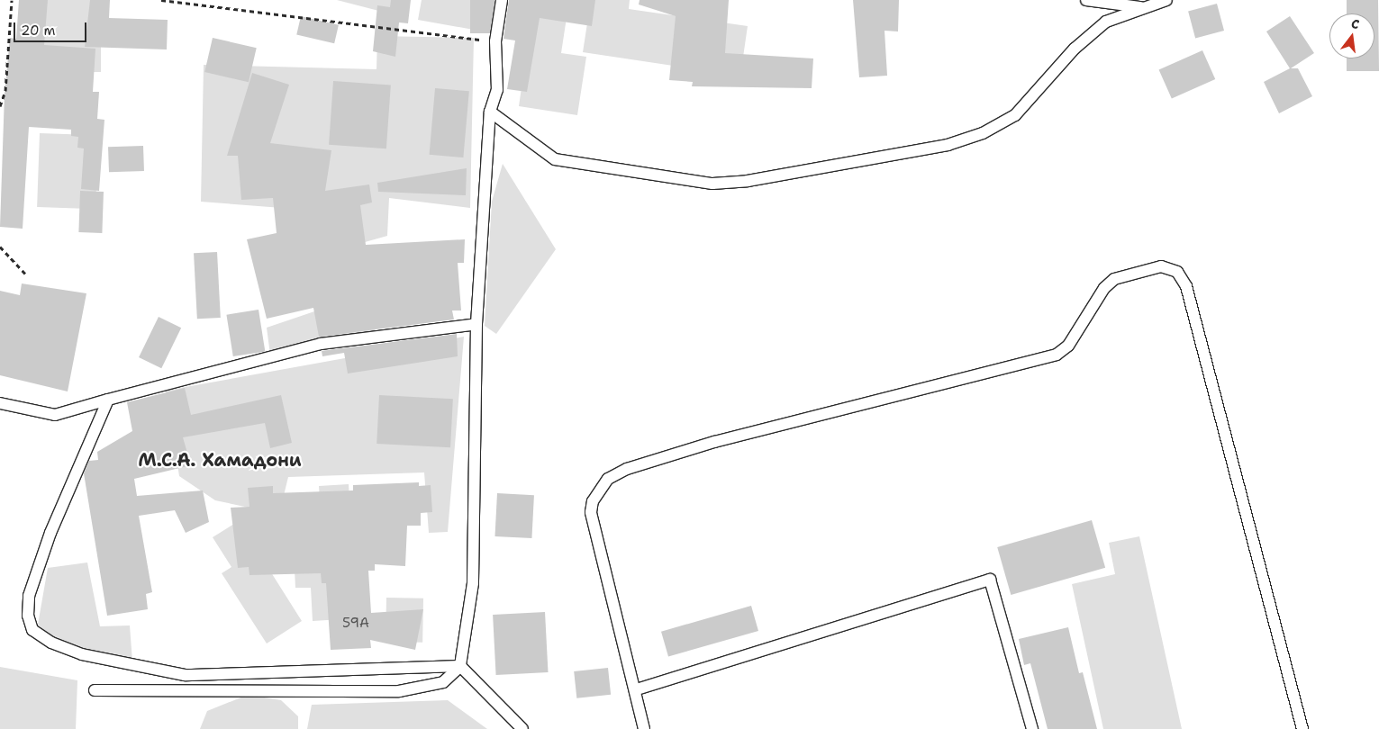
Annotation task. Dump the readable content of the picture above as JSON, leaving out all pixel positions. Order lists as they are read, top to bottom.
{
  "districts": ["М.С.А. Хамадони"],
  "house_numbers": ["59А"],
  "scale_bar": "20 m",
  "north": "top"
}
